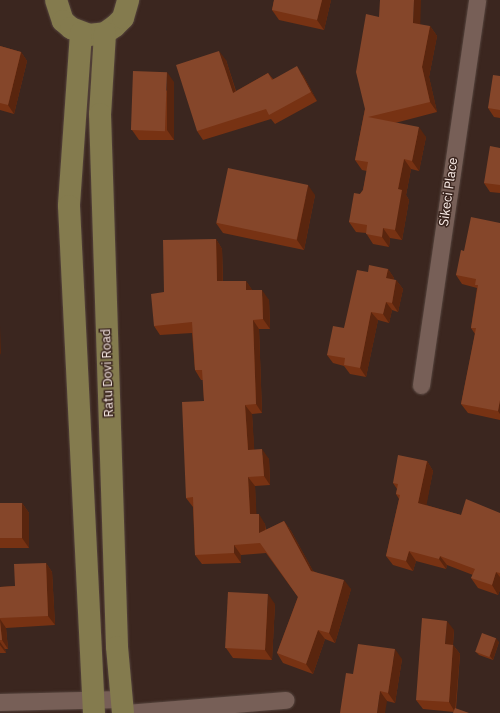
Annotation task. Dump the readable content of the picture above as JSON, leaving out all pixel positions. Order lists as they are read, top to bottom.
{
  "streets": {
    "main road": ["Ratu Dovi Road"],
    "street": ["Sikeci Place"]
  }
}
